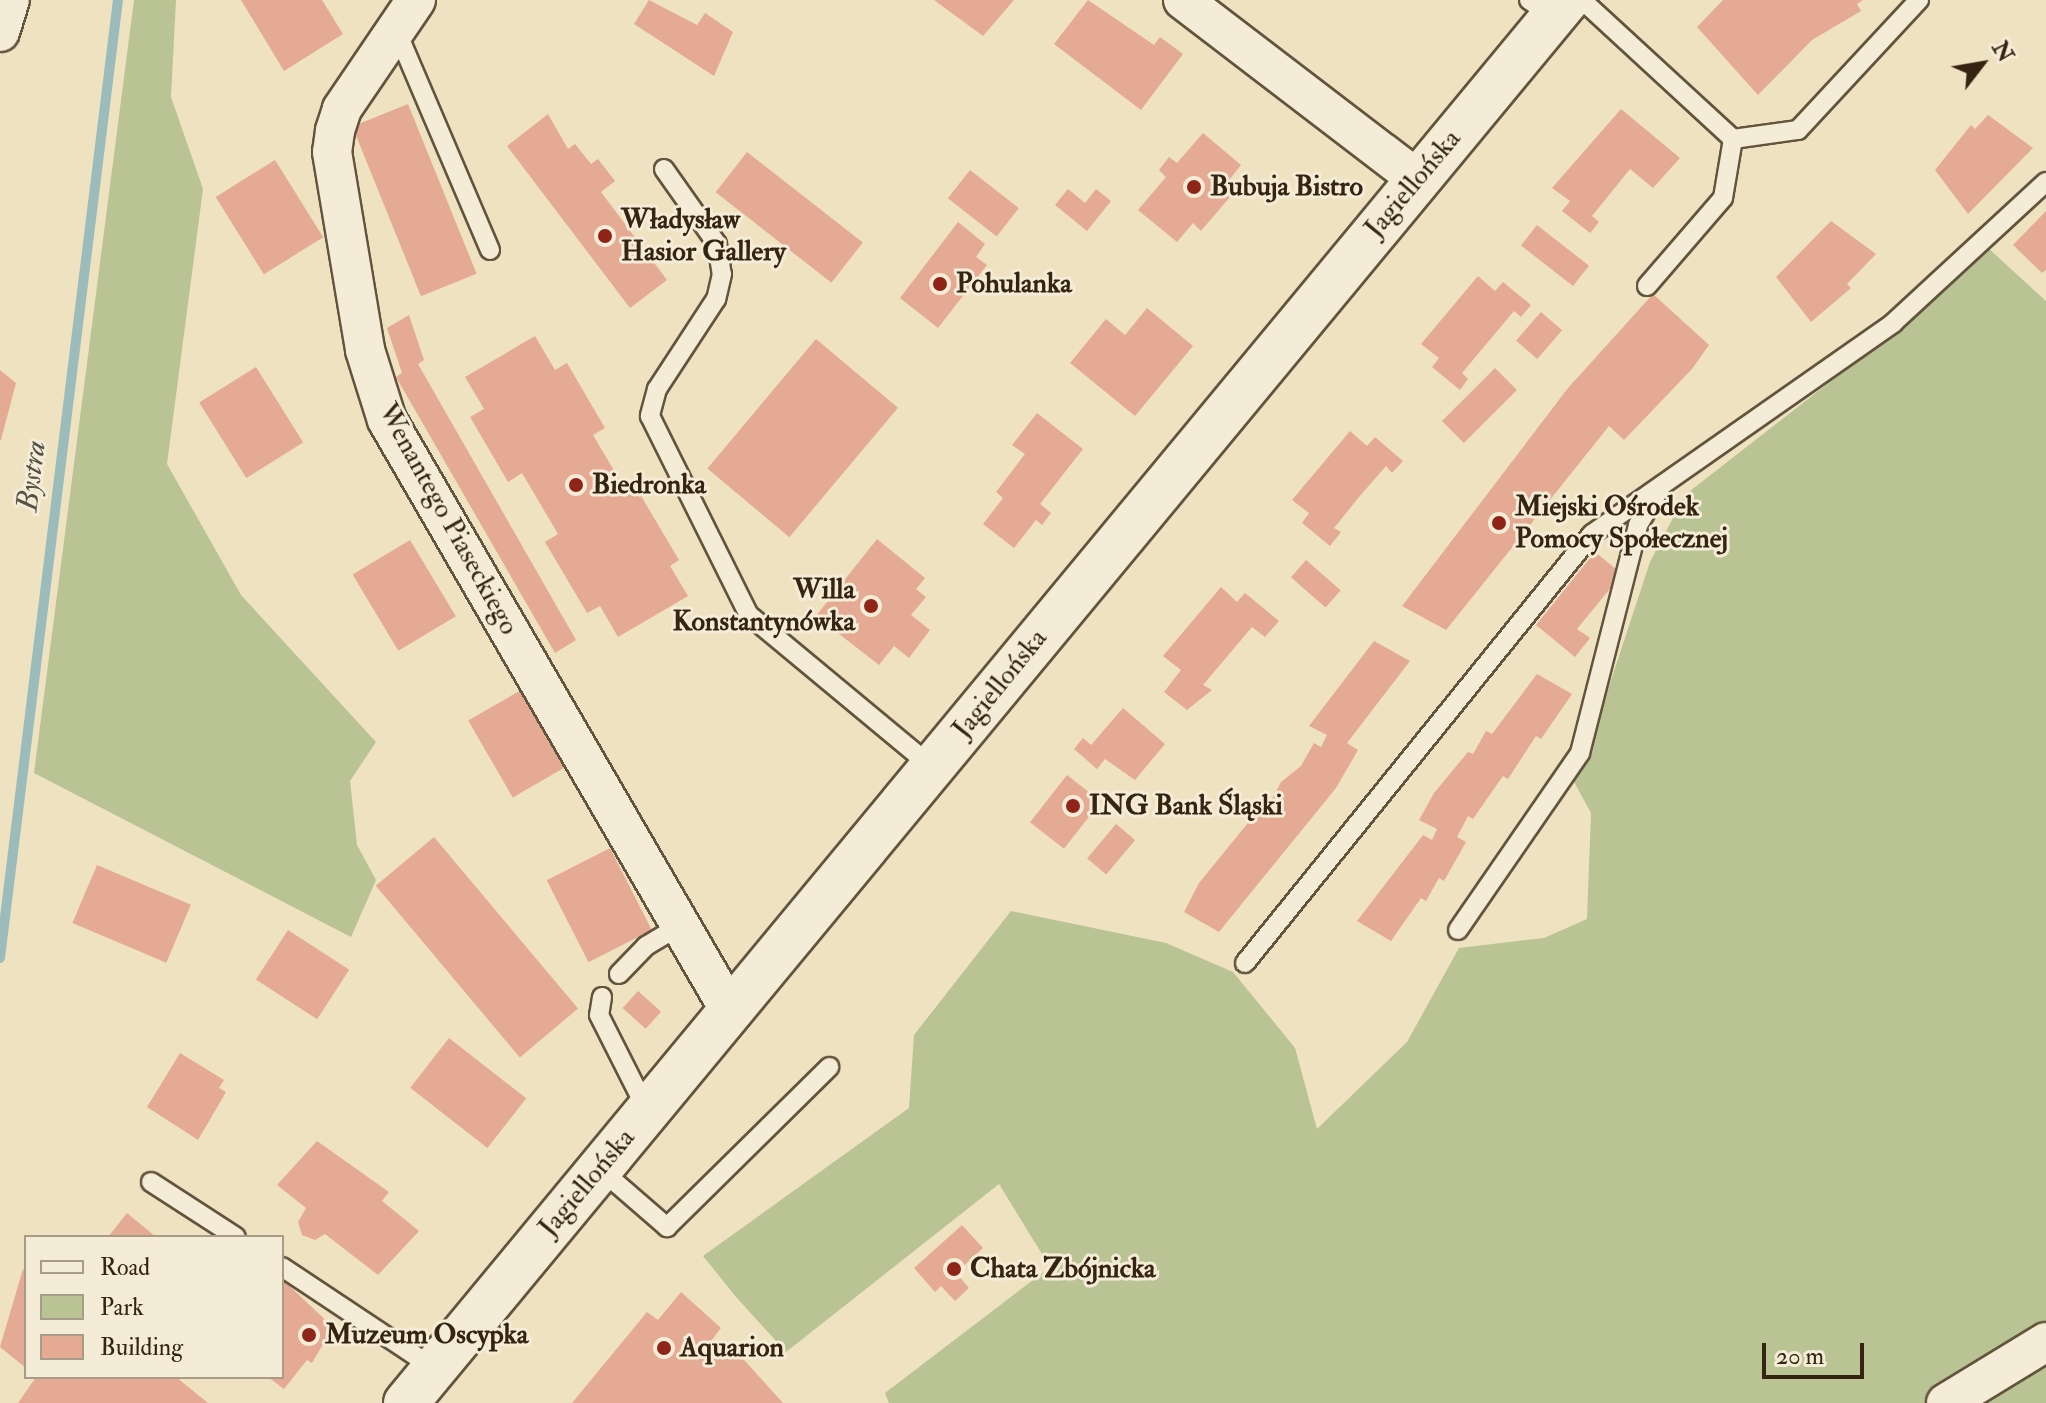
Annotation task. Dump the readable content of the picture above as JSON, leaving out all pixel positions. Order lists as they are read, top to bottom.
{
  "streets": {
    "street": ["Jagiellońska", "Wenantego Piaseckiego"]
  },
  "crossings": [
    ["Jagiellońska", "Wenantego Piaseckiego"]
  ],
  "water": ["Bystra"],
  "places": [
    "Bubuja Bistro",
    "Władysław Hasior Gallery",
    "Pohulanka",
    "Biedronka",
    "Miejski Ośrodek Pomocy Społecznej",
    "Willa Konstantynówka",
    "ING Bank Śląski",
    "Chata Zbójnicka",
    "Muzeum Oscypka",
    "Aquarion"
  ],
  "legend": ["Road", "Park", "Building"],
  "scale_bar": "20 m",
  "north": "top right"
}
